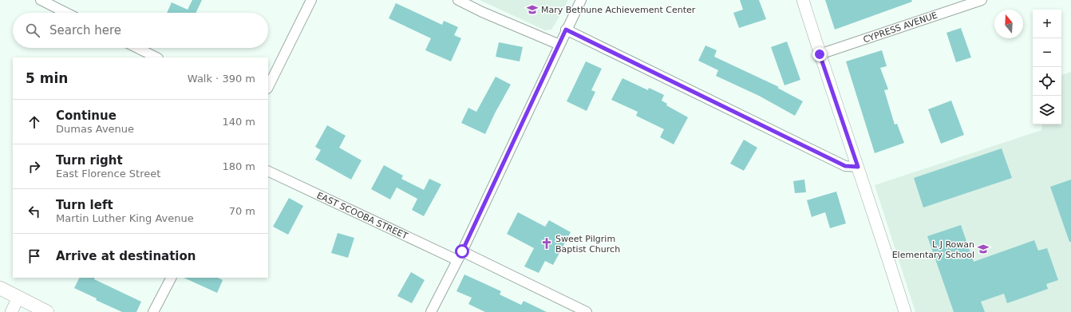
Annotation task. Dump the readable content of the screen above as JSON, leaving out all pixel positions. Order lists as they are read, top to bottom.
{
  "streets": {
    "street": ["CYPRESS AVENUE", "EAST SCOOBA STREET"]
  },
  "places": {
    "school or university": ["Mary Bethune Achievement Center", "L J Rowan Elementary School"],
    "church": ["Sweet Pilgrim Baptist Church"]
  },
  "north": "top",
  "page": {
    "map_buttons": ["+", "−"],
    "search": "Search here",
    "heading": ["5 min", "Walk · 390 m"],
    "list": [
      ["Continue", "Dumas Avenue", "140 m"],
      ["Turn right", "East Florence Street", "180 m"],
      ["Turn left", "Martin Luther King Avenue", "70 m"],
      "Arrive at destination"
    ]
  }
}
